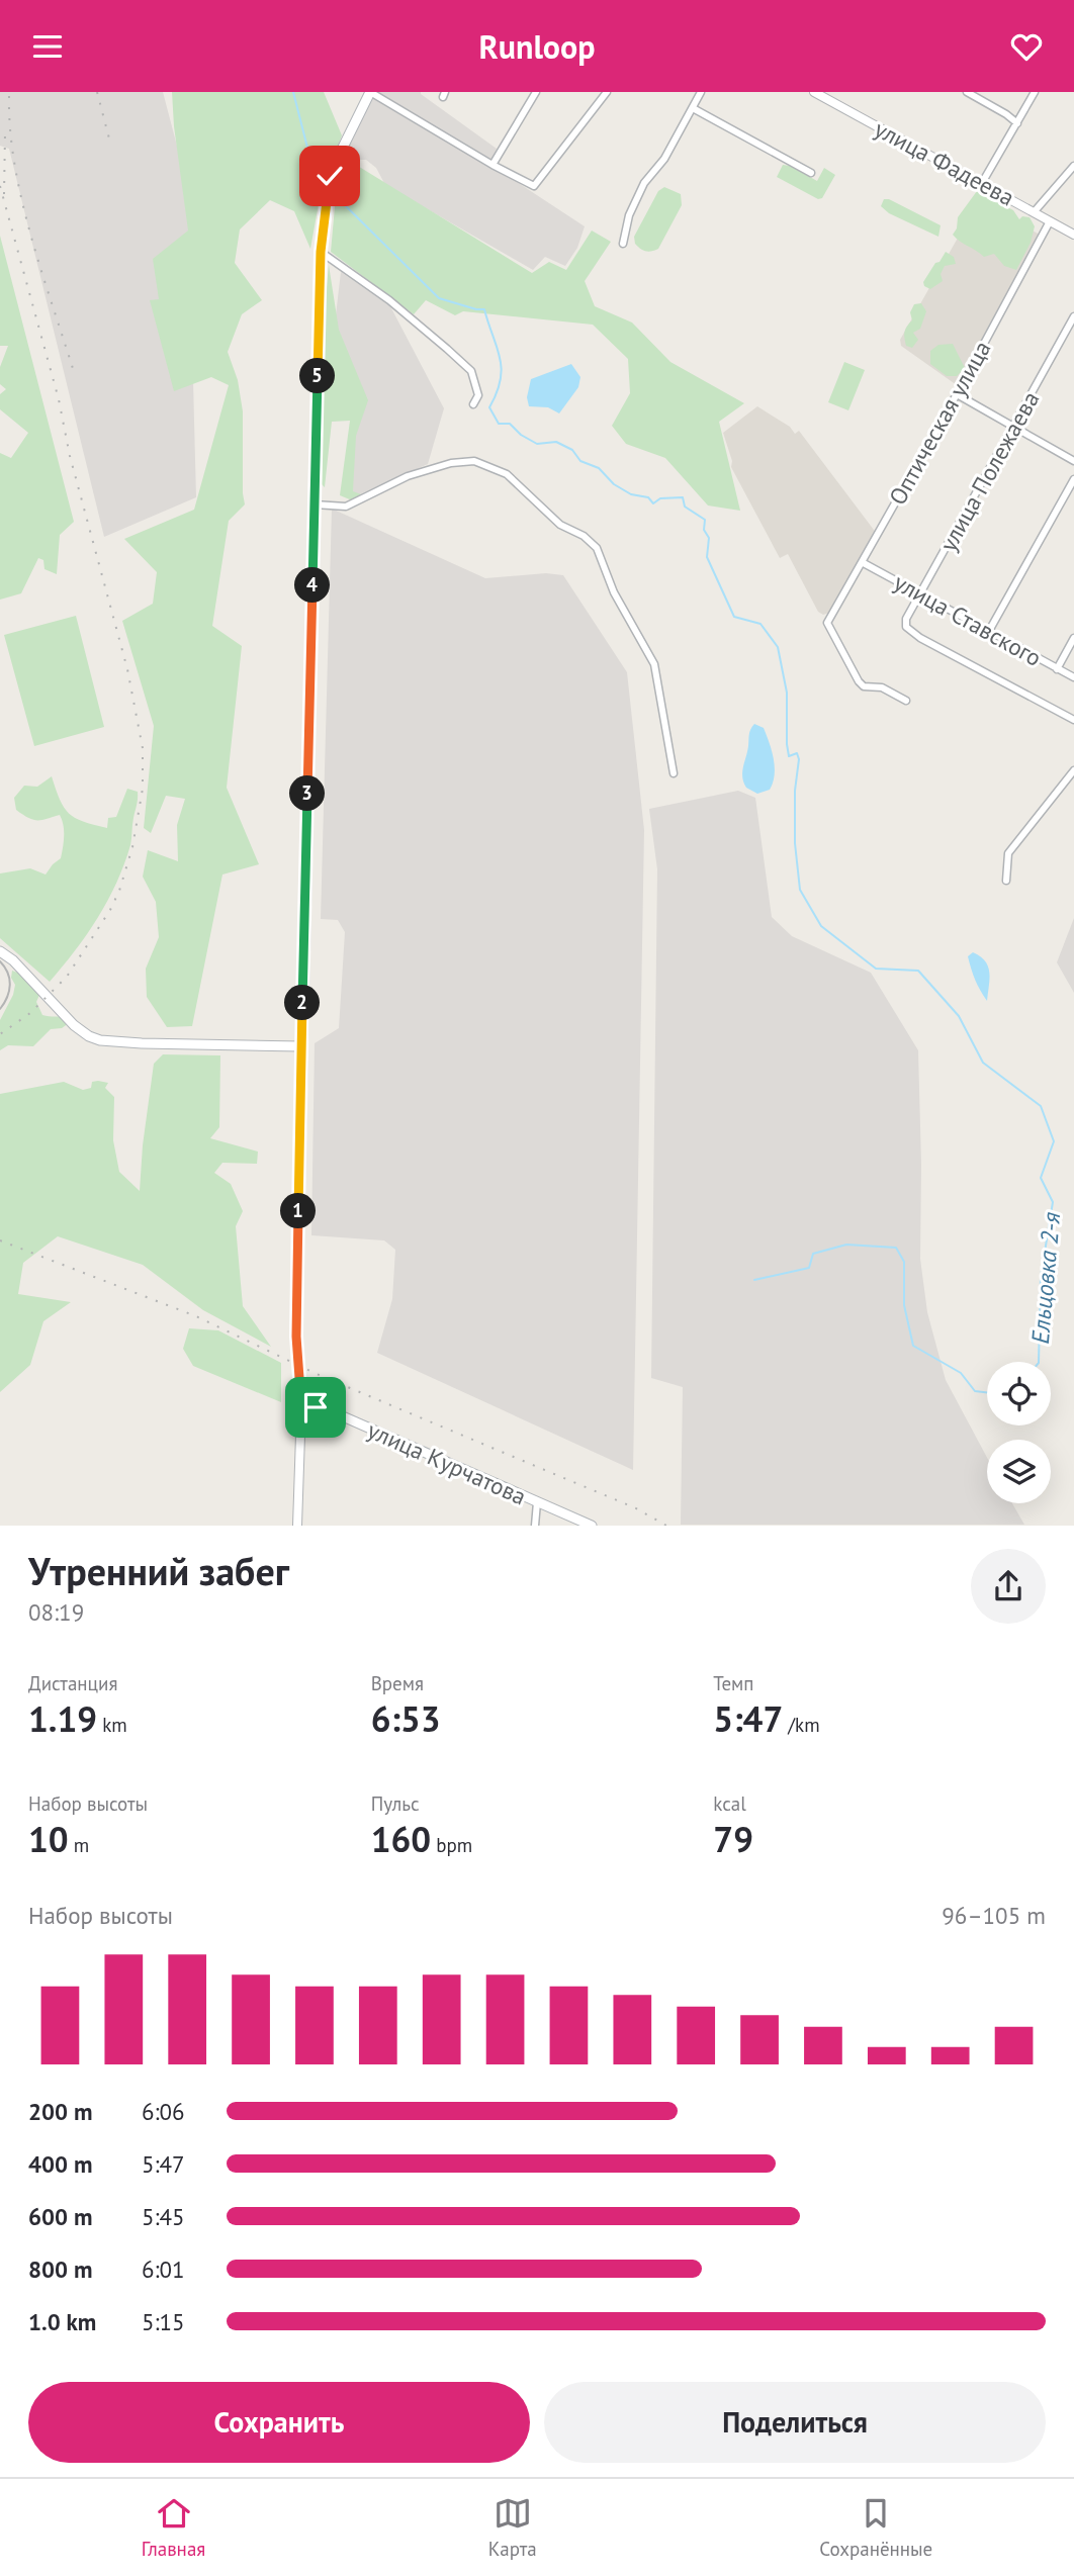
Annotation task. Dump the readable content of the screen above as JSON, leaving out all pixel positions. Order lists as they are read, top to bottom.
{
  "streets": {
    "main road": ["улица Курчатова"],
    "street": [
      "улица Фадеева",
      "Оптическая улица",
      "улица Полежаева",
      "улица Ставского"
    ]
  },
  "crossings": [
    ["улица Фадеева", "Оптическая улица"],
    ["Оптическая улица", "улица Ставского"],
    ["улица Полежаева", "улица Ставского"]
  ],
  "water": ["Ельцовка 2-я"],
  "page": {
    "header": "Runloop",
    "pins": [
      "5",
      "4",
      "3",
      "2",
      "1"
    ],
    "heading": ["Утренний забег", "08:19"],
    "stats": [
      ["Дистанция", "1.19 km"],
      ["Время", "6:53"],
      ["Темп", "5:47 /km"],
      ["Набор высоты", "10 m"],
      ["Пульс", "160 bpm"],
      ["kcal", "79"]
    ],
    "chart": ["Набор высоты", "96–105 m"],
    "list": [
      {
        "name": "200 m",
        "note": "6:06"
      },
      {
        "name": "400 m",
        "note": "5:47"
      },
      {
        "name": "600 m",
        "note": "5:45"
      },
      {
        "name": "800 m",
        "note": "6:01"
      },
      {
        "name": "1.0 km",
        "note": "5:15"
      }
    ],
    "buttons": ["Сохранить", "Поделиться"],
    "tabs": ["Главная", "Карта", "Сохранённые"]
  }
}
